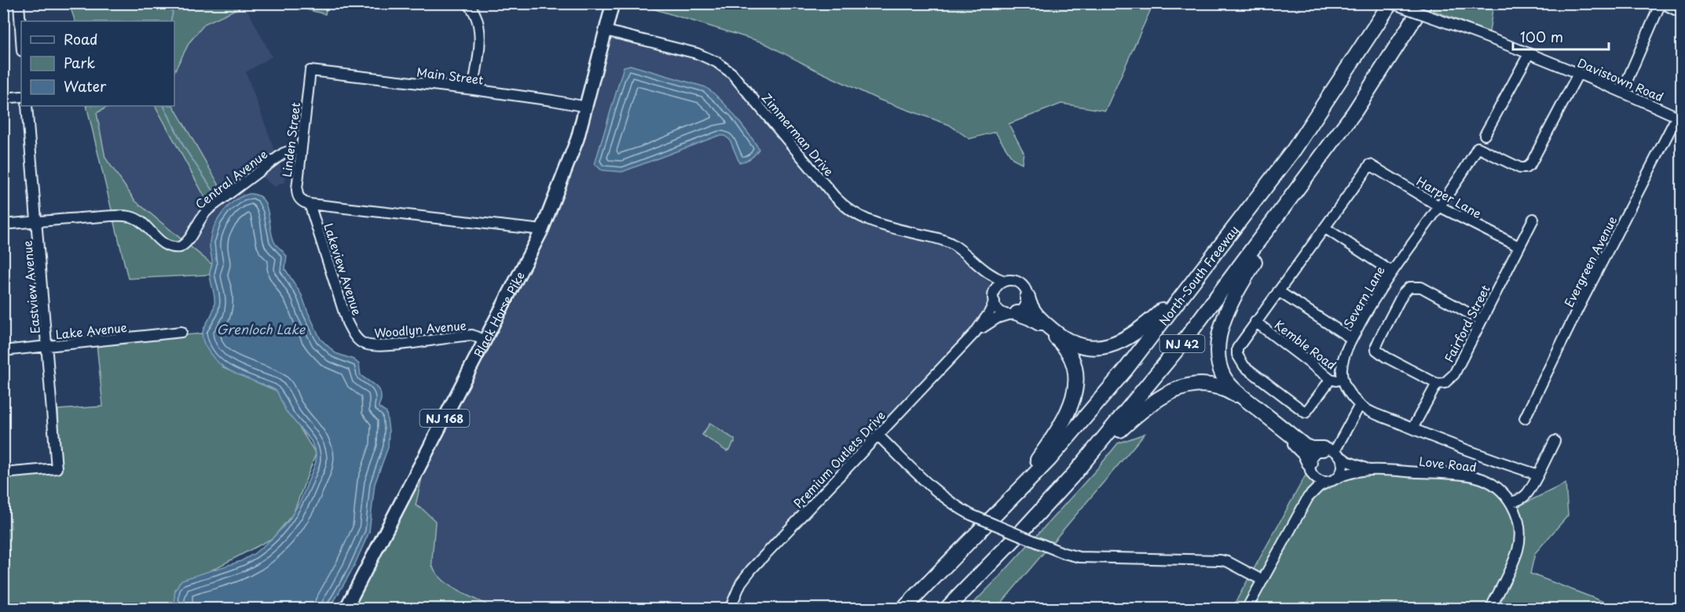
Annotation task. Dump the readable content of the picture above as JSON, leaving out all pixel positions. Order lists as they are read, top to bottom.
{
  "streets": {
    "highway": ["North-South Freeway", "NJ 42"],
    "main road": ["Black Horse Pike", "NJ 168"],
    "street": [
      "Main Street",
      "Davistown Road",
      "Zimmerman Drive",
      "Linden Street",
      "Central Avenue",
      "Harper Lane",
      "Evergreen Avenue",
      "Lakeview Avenue",
      "Eastview Avenue",
      "Severn Lane",
      "Fairford Street",
      "Woodlyn Avenue",
      "Lake Avenue",
      "Kemble Road",
      "Premium Outlets Drive",
      "Love Road"
    ]
  },
  "crossings": [
    ["Main Street", "Linden Street"],
    ["Main Street", "Black Horse Pike"],
    ["Davistown Road", "Evergreen Avenue"],
    ["Davistown Road", "North-South Freeway"],
    ["Davistown Road", "Severn Lane"],
    ["Zimmerman Drive", "Black Horse Pike"],
    ["Zimmerman Drive", "Premium Outlets Drive"],
    ["Linden Street", "Central Avenue"],
    ["Linden Street", "Lakeview Avenue"],
    ["Central Avenue", "Eastview Avenue"],
    ["Harper Lane", "Severn Lane"],
    ["Harper Lane", "Fairford Street"],
    ["Lakeview Avenue", "Woodlyn Avenue"],
    ["Eastview Avenue", "Lake Avenue"],
    ["Severn Lane", "Kemble Road"],
    ["Black Horse Pike", "Woodlyn Avenue"]
  ],
  "water": ["Grenloch Lake"],
  "legend": ["Road", "Park", "Water"],
  "scale_bar": "100 m"
}
